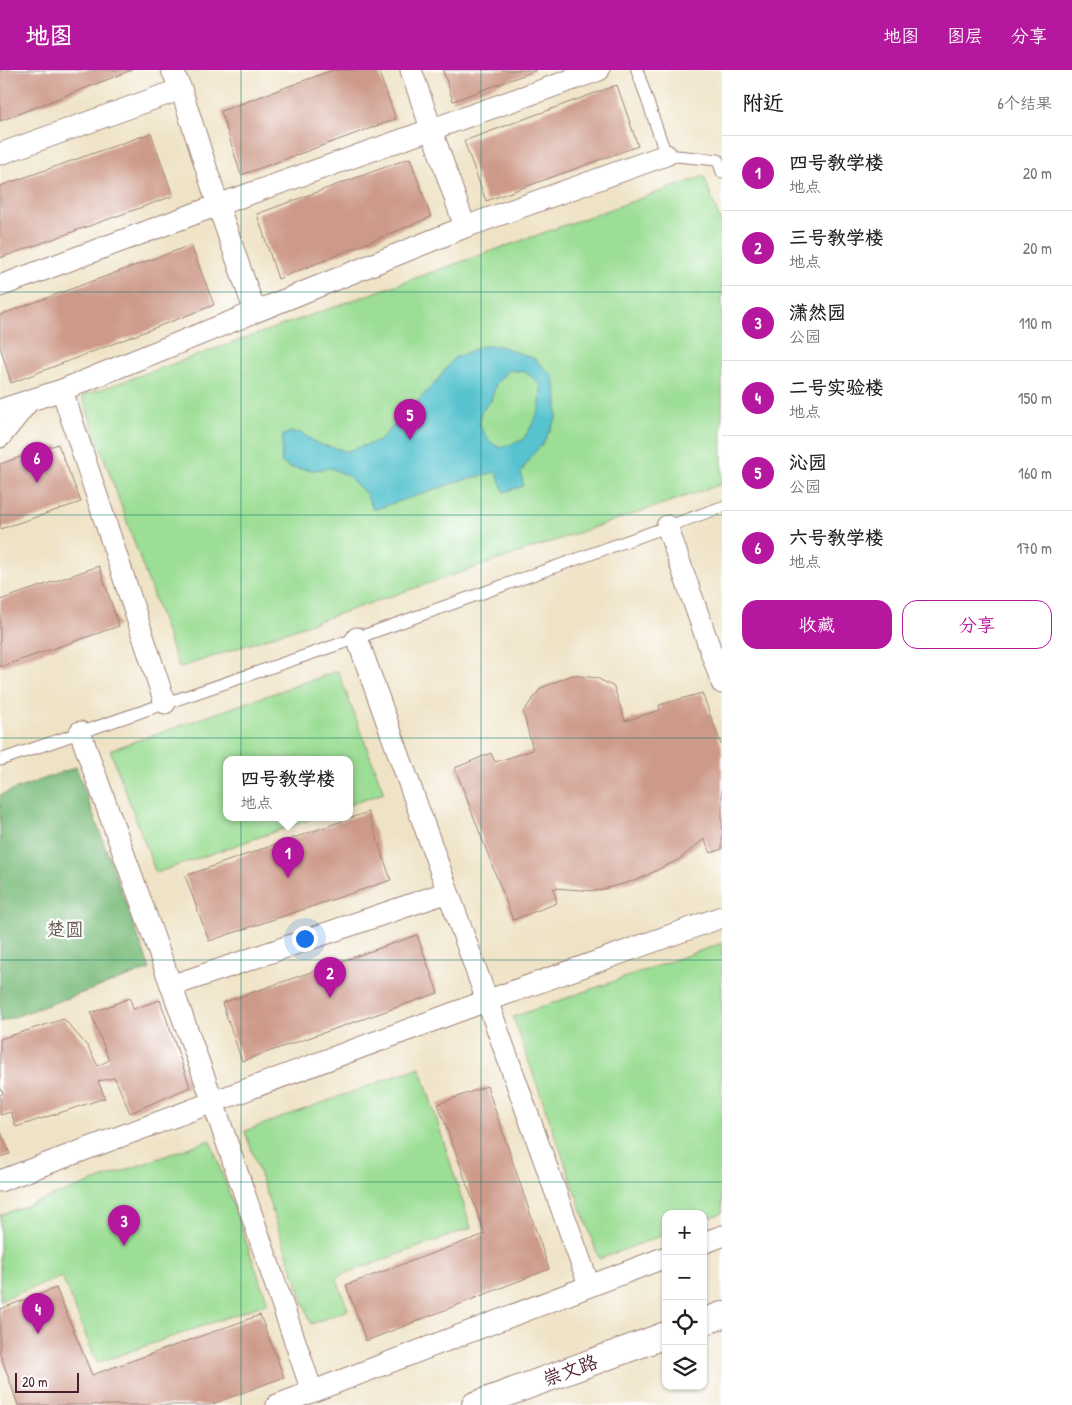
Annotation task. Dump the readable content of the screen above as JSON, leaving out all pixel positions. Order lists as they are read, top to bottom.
{
  "streets": {
    "street": ["崇文路"]
  },
  "parks": ["楚圆"],
  "scale_bar": "20 m",
  "page": {
    "header": "地图",
    "nav": ["地图", "图层", "分享"],
    "heading": ["附近", "6个结果"],
    "list": [
      {
        "mark": "1",
        "name": "四号教学楼",
        "note": "地点",
        "value": "20 m"
      },
      {
        "mark": "2",
        "name": "三号教学楼",
        "note": "地点",
        "value": "20 m"
      },
      {
        "mark": "3",
        "name": "潇然园",
        "note": "公园",
        "value": "110 m"
      },
      {
        "mark": "4",
        "name": "二号实验楼",
        "note": "地点",
        "value": "150 m"
      },
      {
        "mark": "5",
        "name": "沁园",
        "note": "公园",
        "value": "160 m"
      },
      {
        "mark": "6",
        "name": "六号教学楼",
        "note": "地点",
        "value": "170 m"
      }
    ],
    "pins": [
      "5",
      "6",
      "1",
      "2",
      "3",
      "4"
    ],
    "buttons": ["收藏", "分享"],
    "popup": ["四号教学楼", "地点"],
    "map_buttons": ["+", "−"],
    "scale": "20 m"
  }
}
